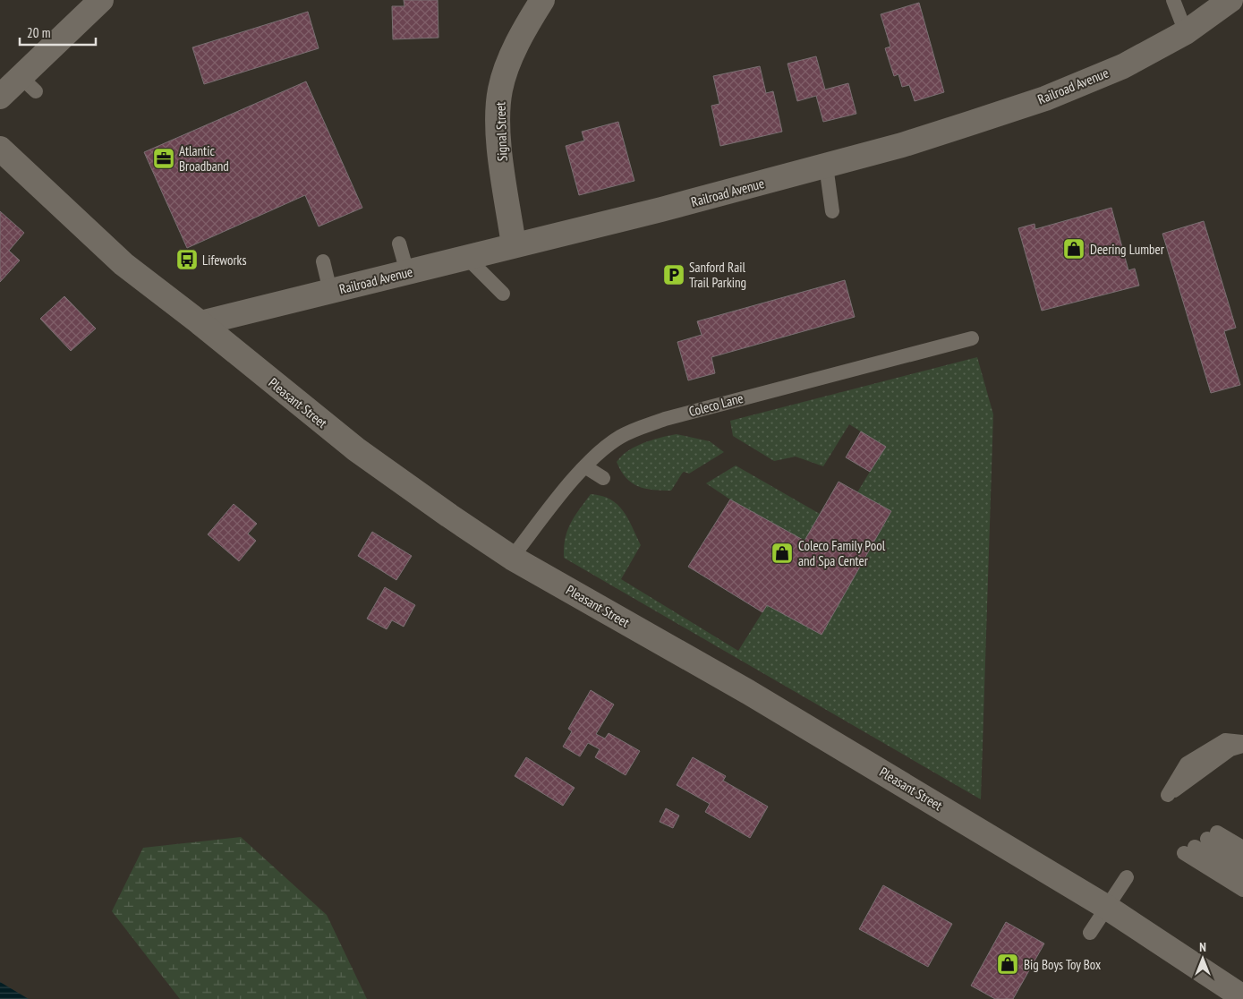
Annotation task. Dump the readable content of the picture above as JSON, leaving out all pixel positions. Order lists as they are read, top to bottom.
{
  "streets": {
    "street": ["Railroad Avenue", "Signal Street", "Pleasant Street"],
    "lane": ["Coleco Lane"]
  },
  "crossings": [
    ["Railroad Avenue", "Signal Street"],
    ["Railroad Avenue", "Pleasant Street"],
    ["Pleasant Street", "Coleco Lane"]
  ],
  "places": {
    "office": ["Atlantic Broadband"],
    "shop": ["Deering Lumber", "Coleco Family Pool and Spa Center", "Big Boys Toy Box"],
    "bus stop": ["Lifeworks"],
    "parking": ["Sanford Rail Trail Parking"]
  },
  "scale_bar": "20 m",
  "north": "top"
}
